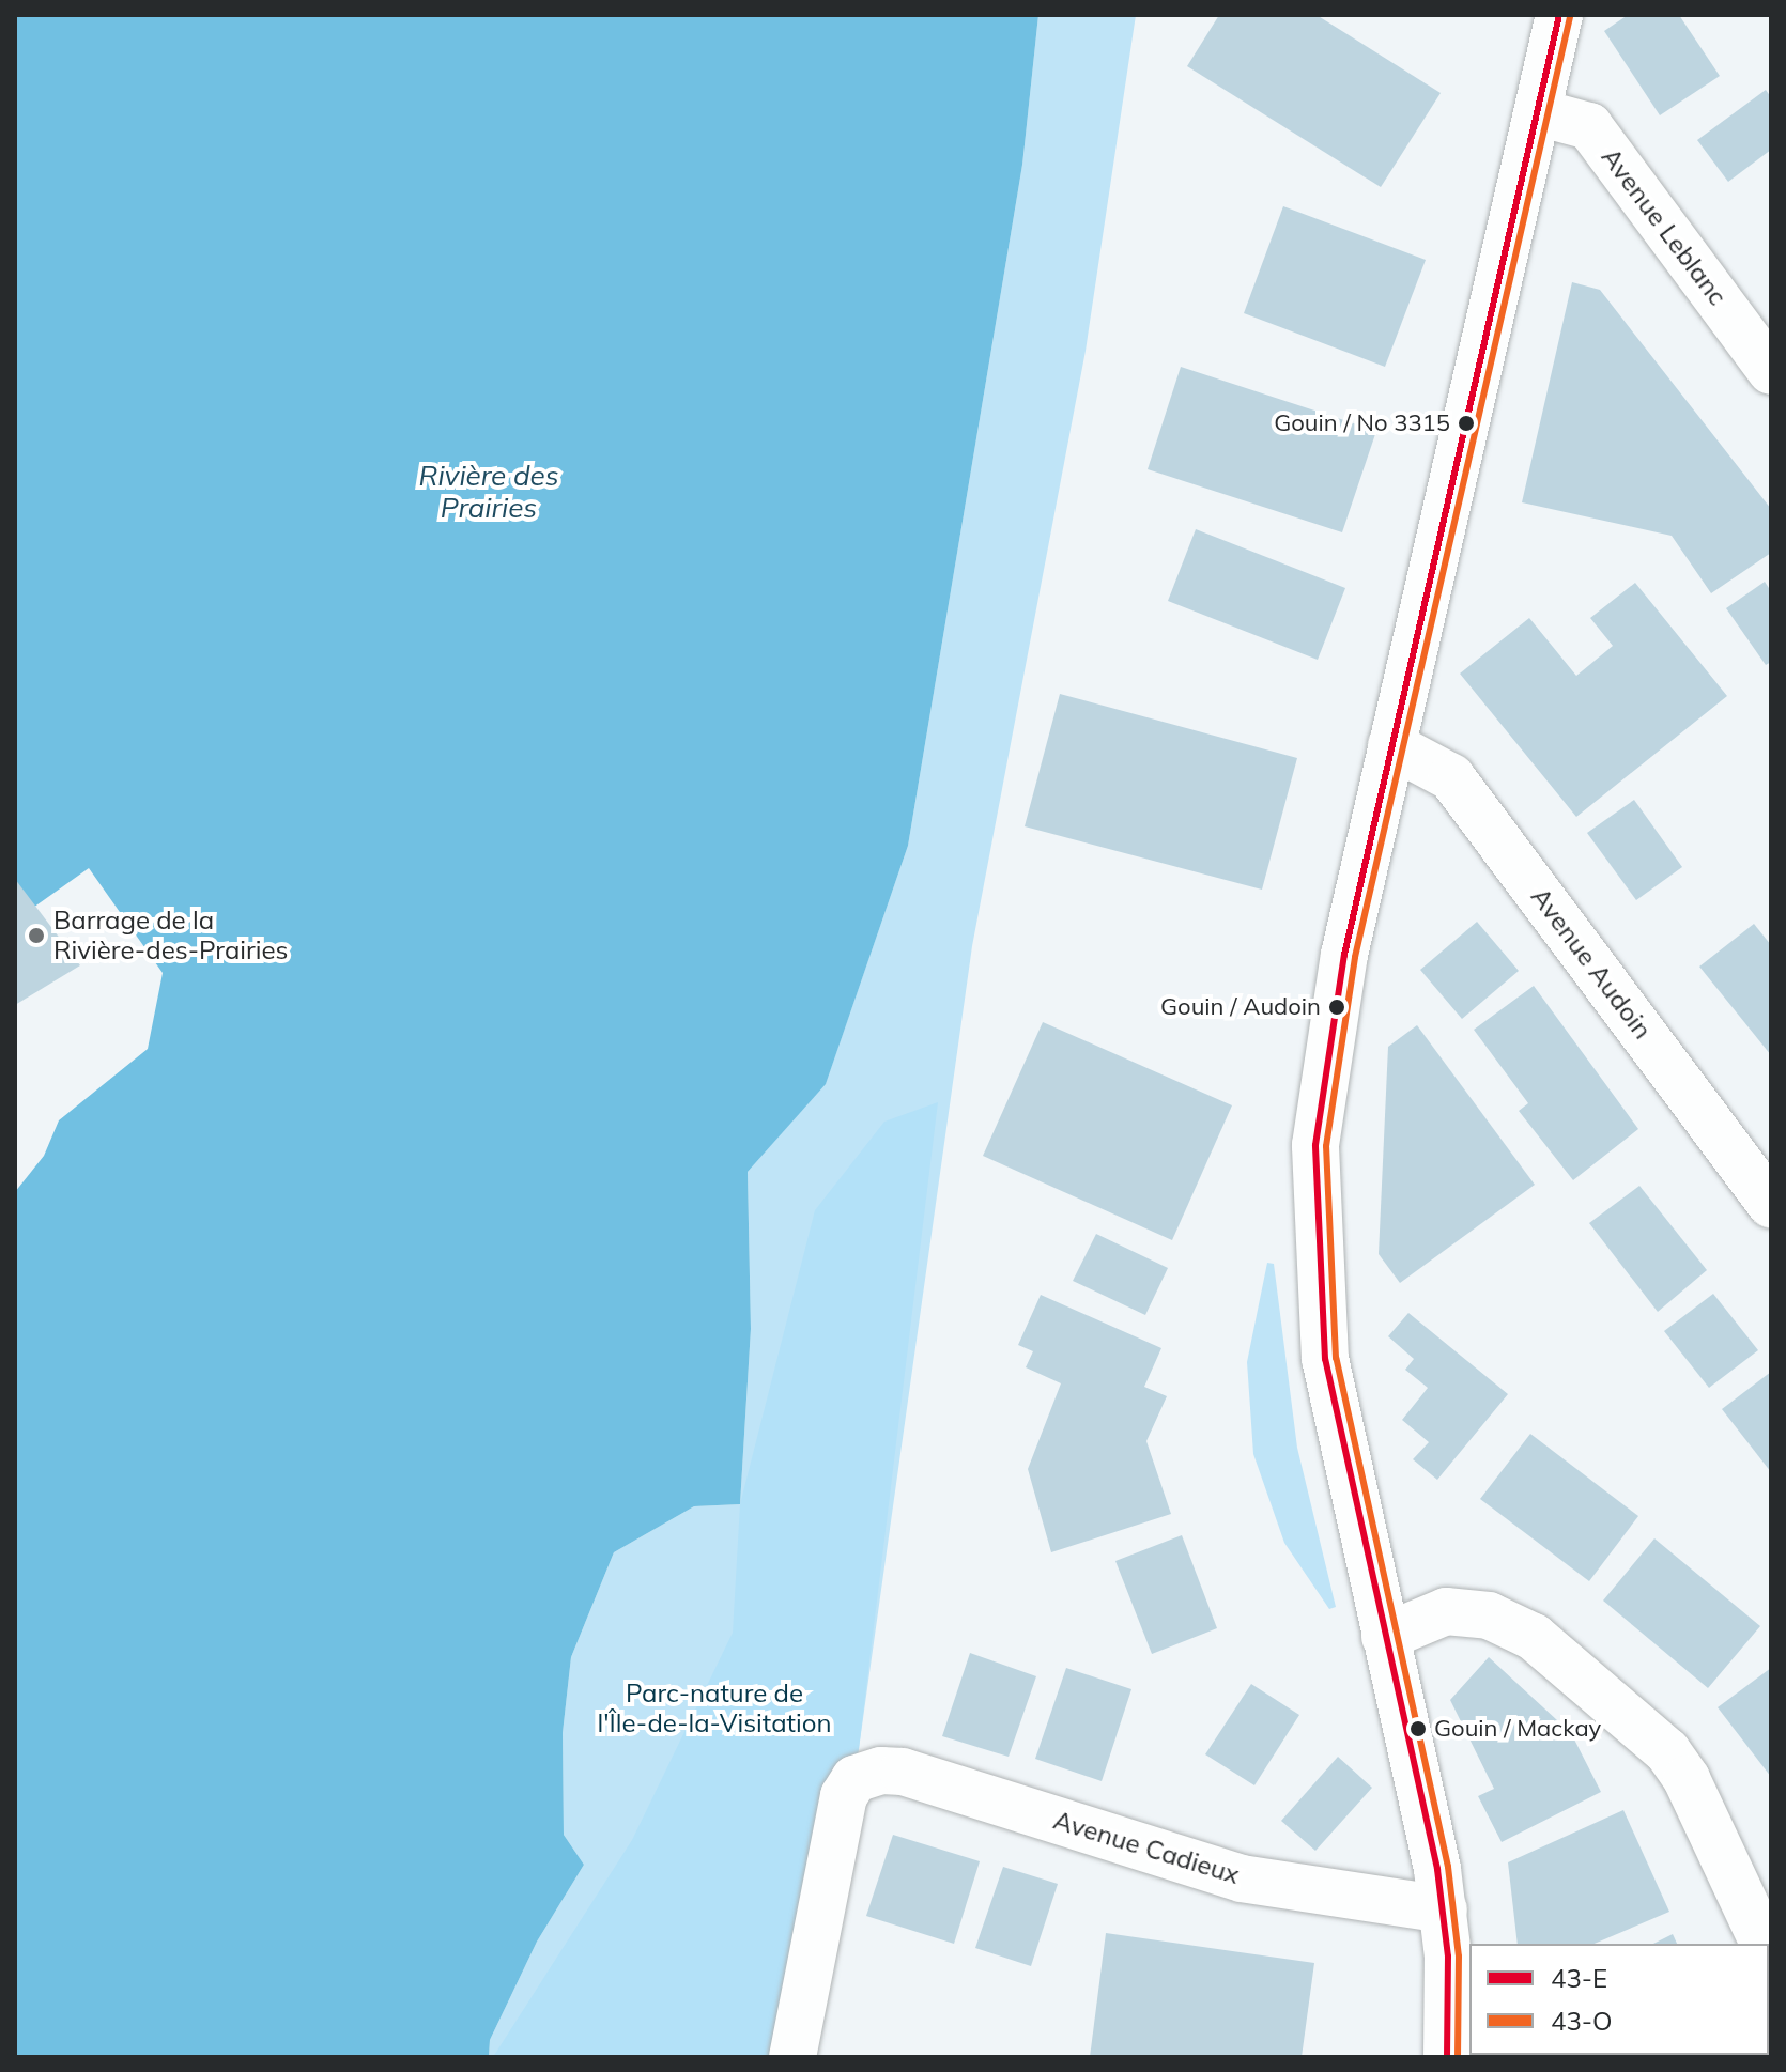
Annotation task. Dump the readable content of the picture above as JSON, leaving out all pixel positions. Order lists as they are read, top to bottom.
{
  "streets": {
    "street": ["Avenue Leblanc", "Avenue Audoin", "Avenue Cadieux"]
  },
  "water": ["Rivière des Prairies"],
  "parks": ["Parc-nature de l'Île-de-la-Visitation"],
  "places": [
    "Gouin / No 3315",
    "Barrage de la Rivière-des-Prairies",
    "Gouin / Audoin",
    "Gouin / Mackay"
  ],
  "lines": ["transit line 43-E", "transit line 43-O"],
  "legend": ["43-E", "43-O"]
}
